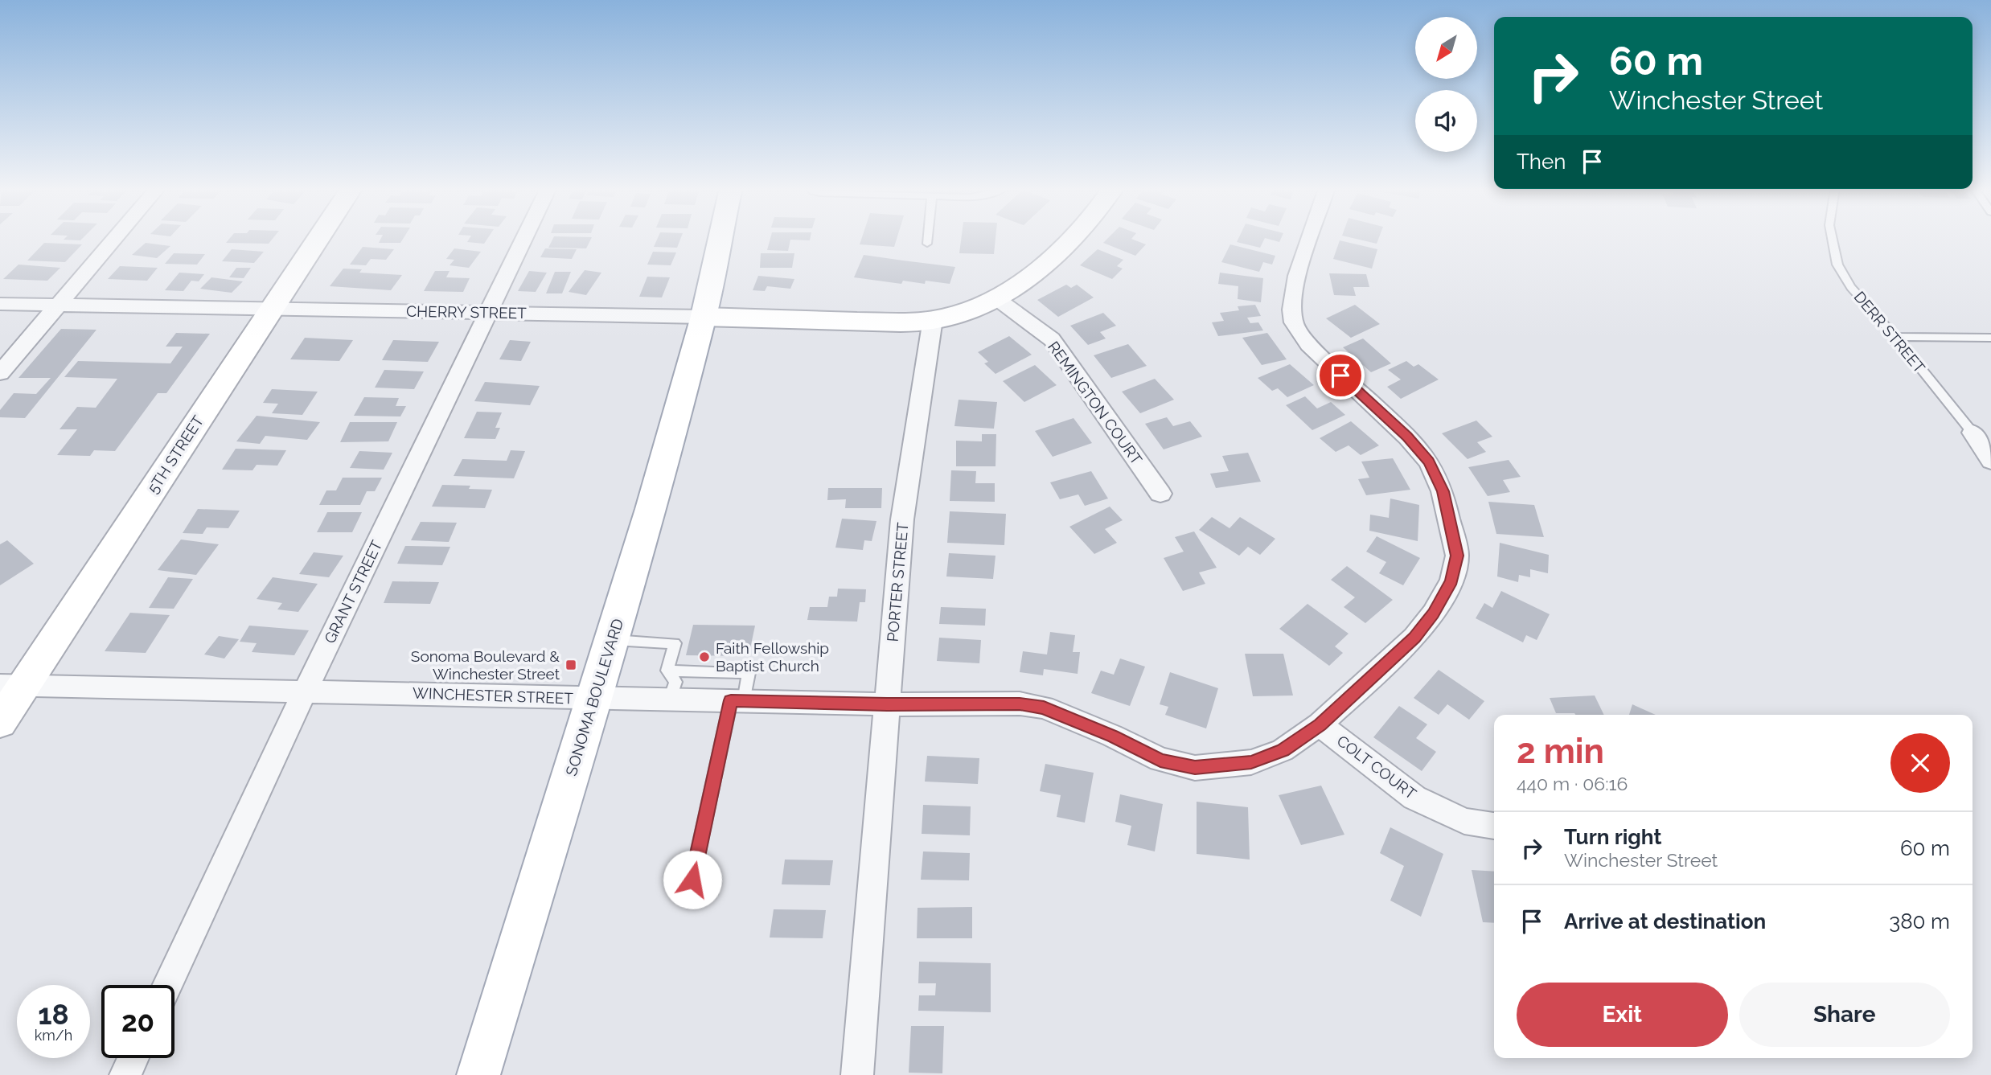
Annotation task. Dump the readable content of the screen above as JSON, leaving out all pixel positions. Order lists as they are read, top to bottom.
{
  "streets": {
    "street": [
      "CHERRY STREET",
      "DERR STREET",
      "REMINGTON COURT",
      "5TH STREET",
      "PORTER STREET",
      "GRANT STREET",
      "WINCHESTER STREET",
      "SONOMA BOULEVARD",
      "COLT COURT"
    ]
  },
  "crossings": [
    ["CHERRY STREET", "5TH STREET"],
    ["CHERRY STREET", "PORTER STREET"],
    ["CHERRY STREET", "GRANT STREET"],
    ["CHERRY STREET", "SONOMA BOULEVARD"],
    ["5TH STREET", "WINCHESTER STREET"],
    ["PORTER STREET", "WINCHESTER STREET"],
    ["GRANT STREET", "WINCHESTER STREET"],
    ["WINCHESTER STREET", "SONOMA BOULEVARD"],
    ["WINCHESTER STREET", "COLT COURT"]
  ],
  "places": {
    "other": ["Faith Fellowship Baptist Church"],
    "transit": ["Sonoma Boulevard & Winchester Street"]
  },
  "north": "bottom left",
  "page": {
    "turn": ["60 m", "Winchester Street"],
    "then": "Then",
    "heading": ["2 min", "440 m · 06:16"],
    "list": [
      {
        "name": "Turn right",
        "note": "Winchester Street",
        "value": "60 m"
      },
      {
        "name": "Arrive at destination",
        "value": "380 m"
      }
    ],
    "buttons": ["Exit", "Share"],
    "speed": "18 km/h",
    "limit": "20"
  }
}
